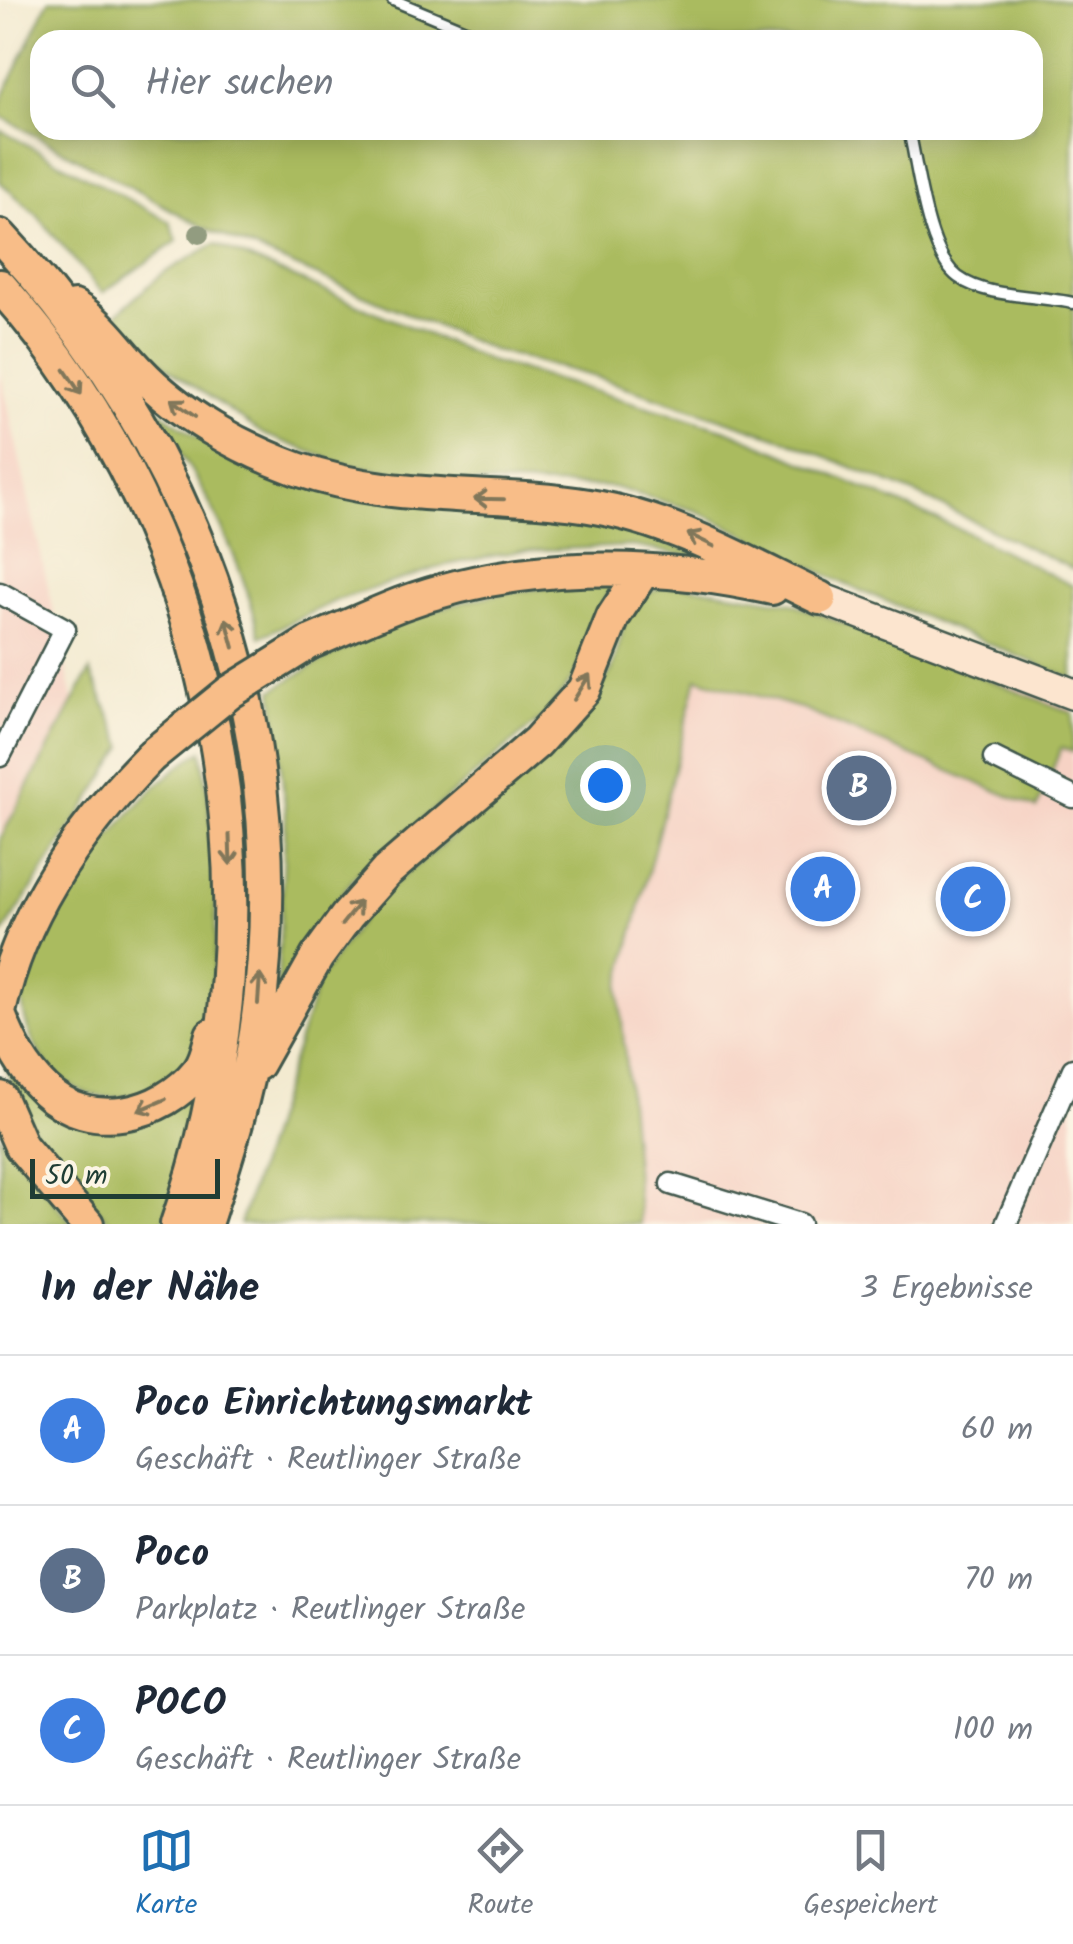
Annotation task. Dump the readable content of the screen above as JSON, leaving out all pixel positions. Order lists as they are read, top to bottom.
{
  "scale_bar": "50 m",
  "page": {
    "search": "Hier suchen",
    "pins": ["B", "A", "C"],
    "scale": "50 m",
    "heading": ["In der Nähe", "3 Ergebnisse"],
    "list": [
      {
        "mark": "A",
        "name": "Poco Einrichtungsmarkt",
        "note": "Geschäft · Reutlinger Straße",
        "value": "60 m"
      },
      {
        "mark": "B",
        "name": "Poco",
        "note": "Parkplatz · Reutlinger Straße",
        "value": "70 m"
      },
      {
        "mark": "C",
        "name": "POCO",
        "note": "Geschäft · Reutlinger Straße",
        "value": "100 m"
      }
    ],
    "nav": ["Karte", "Route", "Gespeichert"]
  }
}
